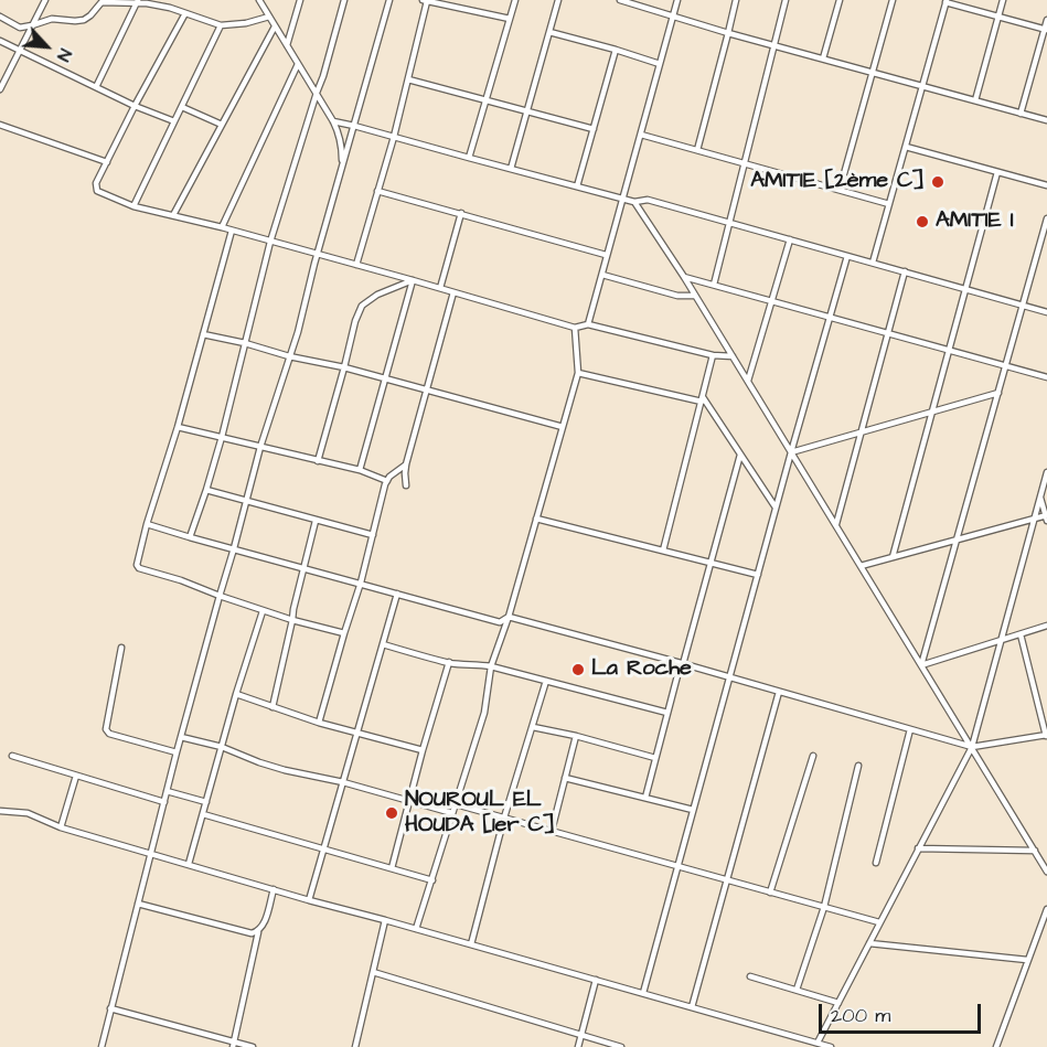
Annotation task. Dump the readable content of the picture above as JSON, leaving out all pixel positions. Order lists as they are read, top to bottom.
{
  "places": [
    "AMITIE [2ème C]",
    "AMITIE I",
    "La Roche",
    "NOUROUL EL HOUDA [1er C]"
  ],
  "scale_bar": "200 m",
  "north": "bottom right"
}
